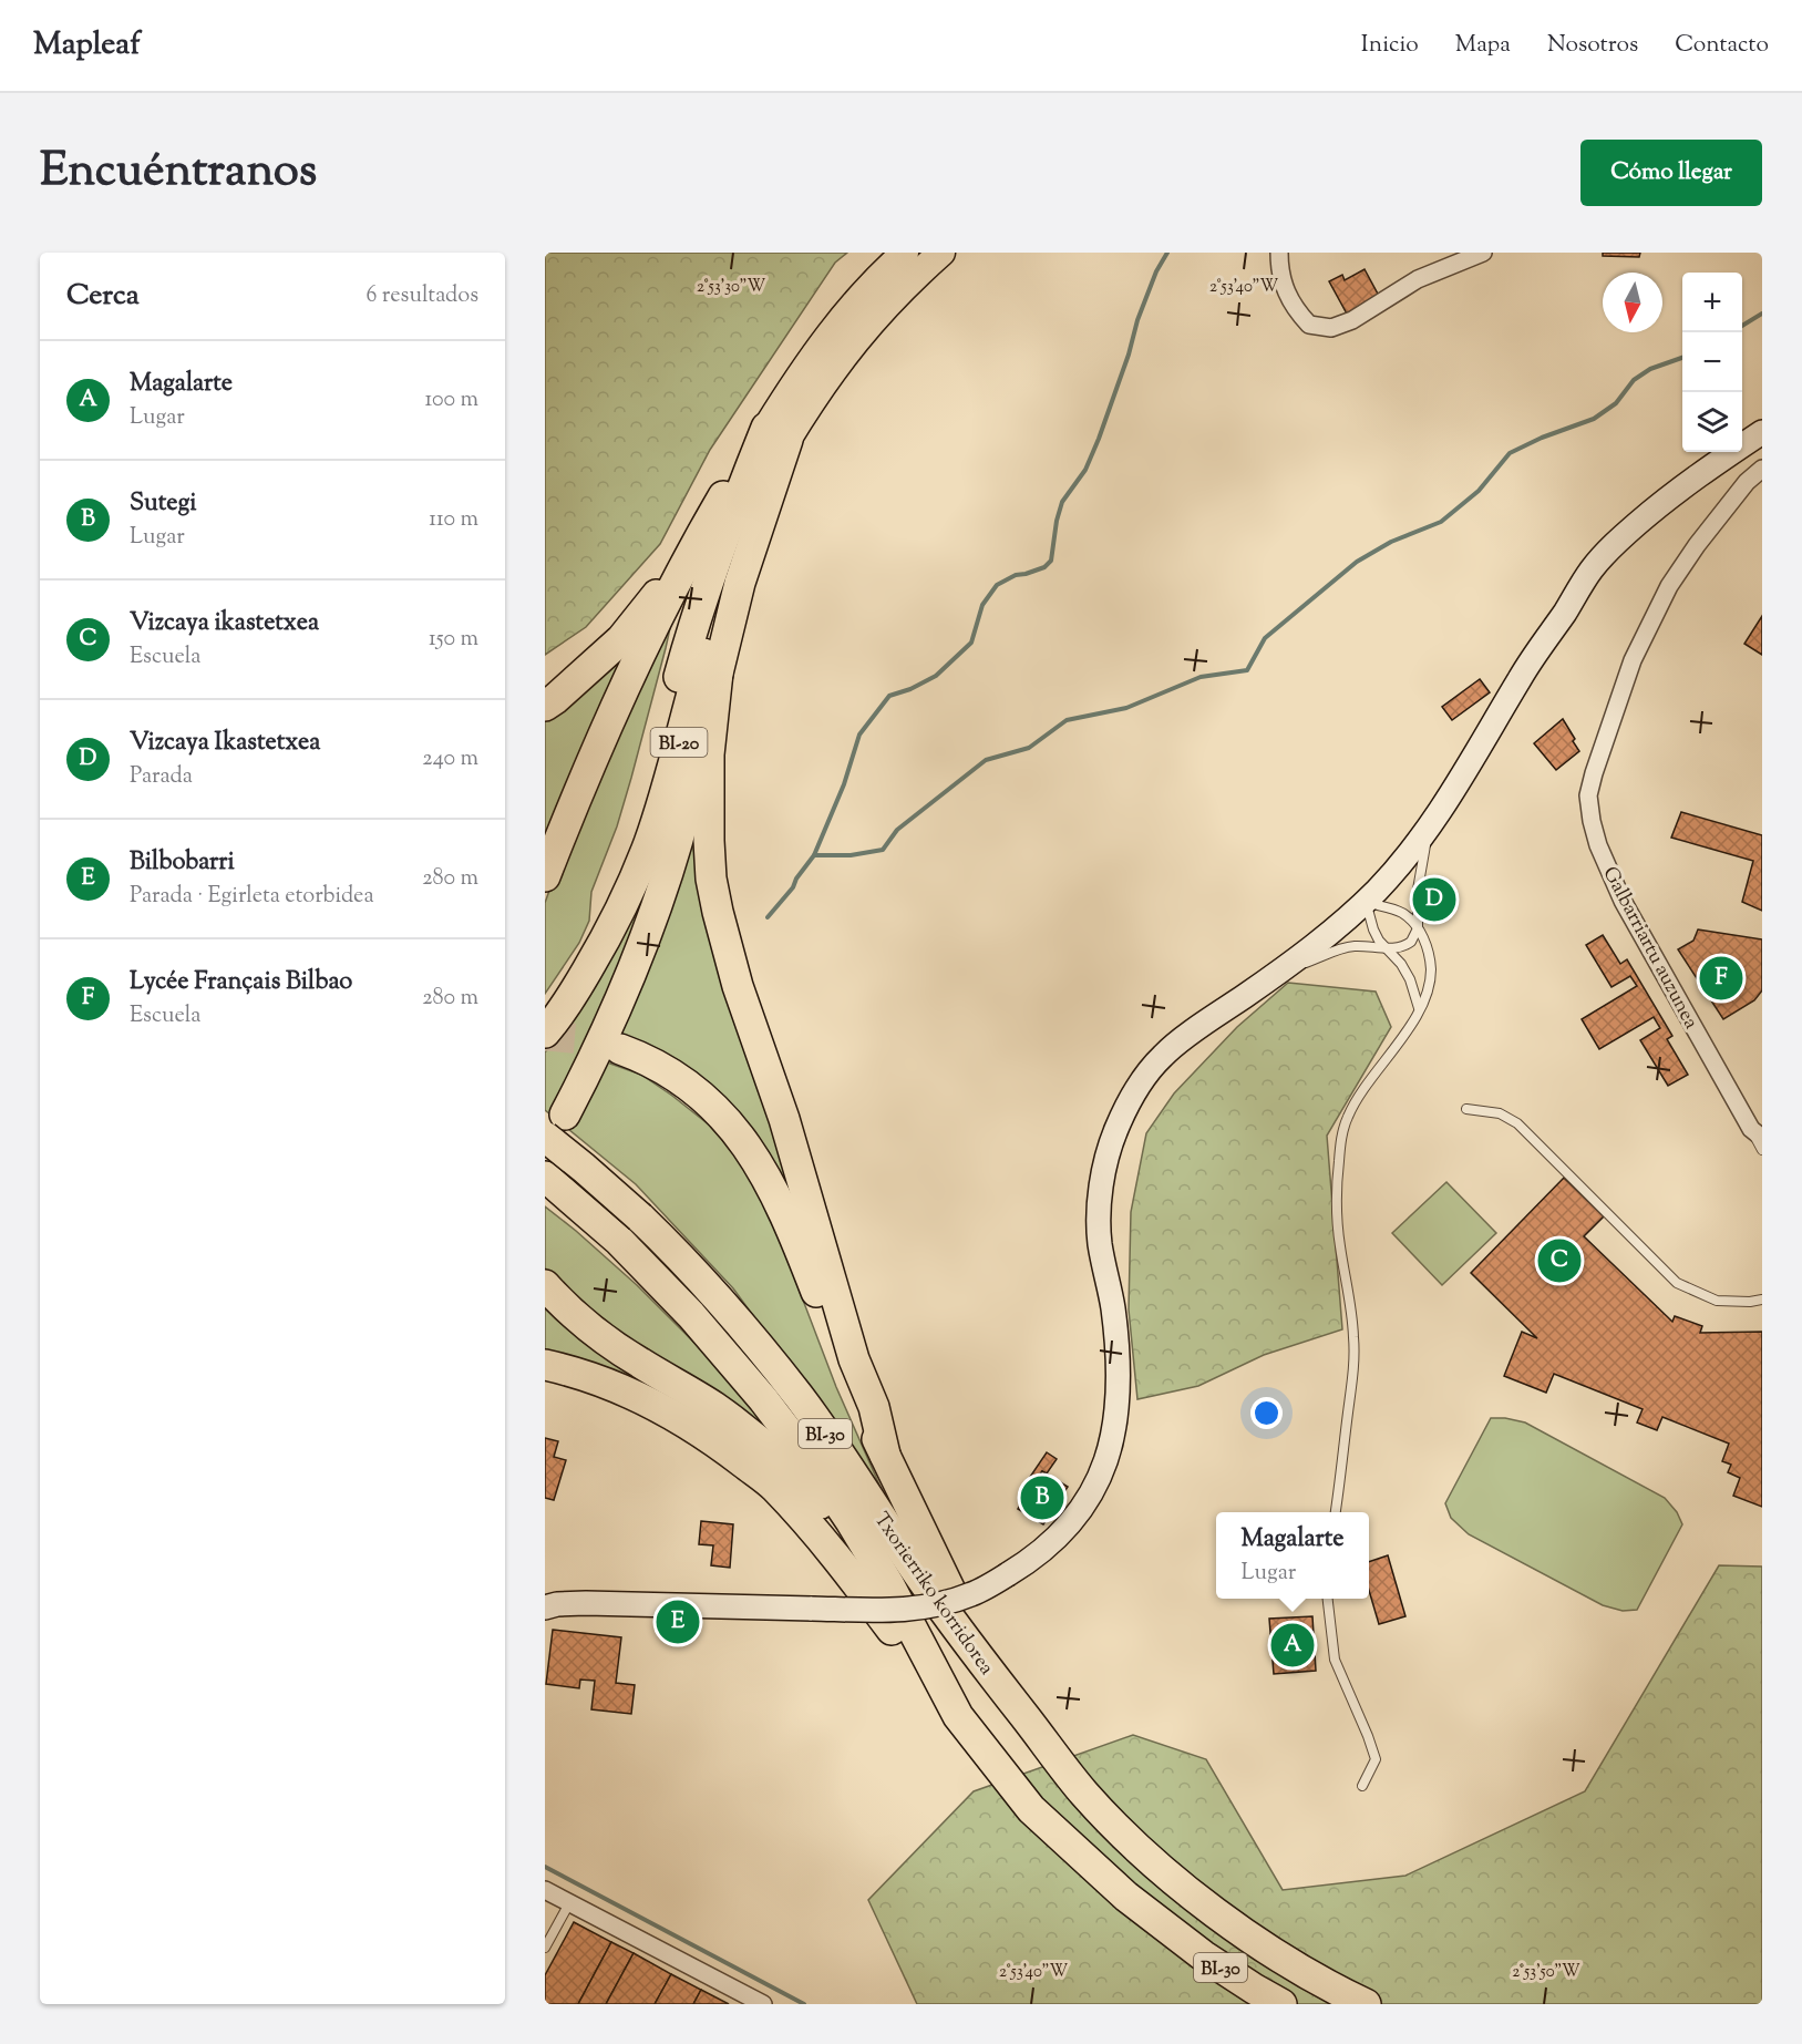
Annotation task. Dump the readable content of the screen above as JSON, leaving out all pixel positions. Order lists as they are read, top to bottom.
{
  "streets": {
    "highway": ["BI-20", "BI-30", "Txorierriko korridorea"],
    "street": ["Galbarriartu auzunea"]
  },
  "north": "bottom",
  "page": {
    "header": "Mapleaf",
    "nav": [
      "Inicio",
      "Mapa",
      "Nosotros",
      "Contacto"
    ],
    "title": "Encuéntranos",
    "buttons": "Cómo llegar",
    "heading": ["Cerca", "6 resultados"],
    "map_buttons": ["+", "−"],
    "list": [
      {
        "mark": "A",
        "name": "Magalarte",
        "note": "Lugar",
        "value": "100 m"
      },
      {
        "mark": "B",
        "name": "Sutegi",
        "note": "Lugar",
        "value": "110 m"
      },
      {
        "mark": "C",
        "name": "Vizcaya ikastetxea",
        "note": "Escuela",
        "value": "150 m"
      },
      {
        "mark": "D",
        "name": "Vizcaya Ikastetxea",
        "note": "Parada",
        "value": "240 m"
      },
      {
        "mark": "E",
        "name": "Bilbobarri",
        "note": "Parada · Egirleta etorbidea",
        "value": "280 m"
      },
      {
        "mark": "F",
        "name": "Lycée Français Bilbao",
        "note": "Escuela",
        "value": "280 m"
      }
    ],
    "pins": [
      "D",
      "F",
      "C",
      "B",
      "E",
      "A"
    ],
    "popup": ["Magalarte", "Lugar"]
  },
  "coordinates": ["2°53'30\"W", "2°53'40\"W", "2°53'50\"W"]
}
